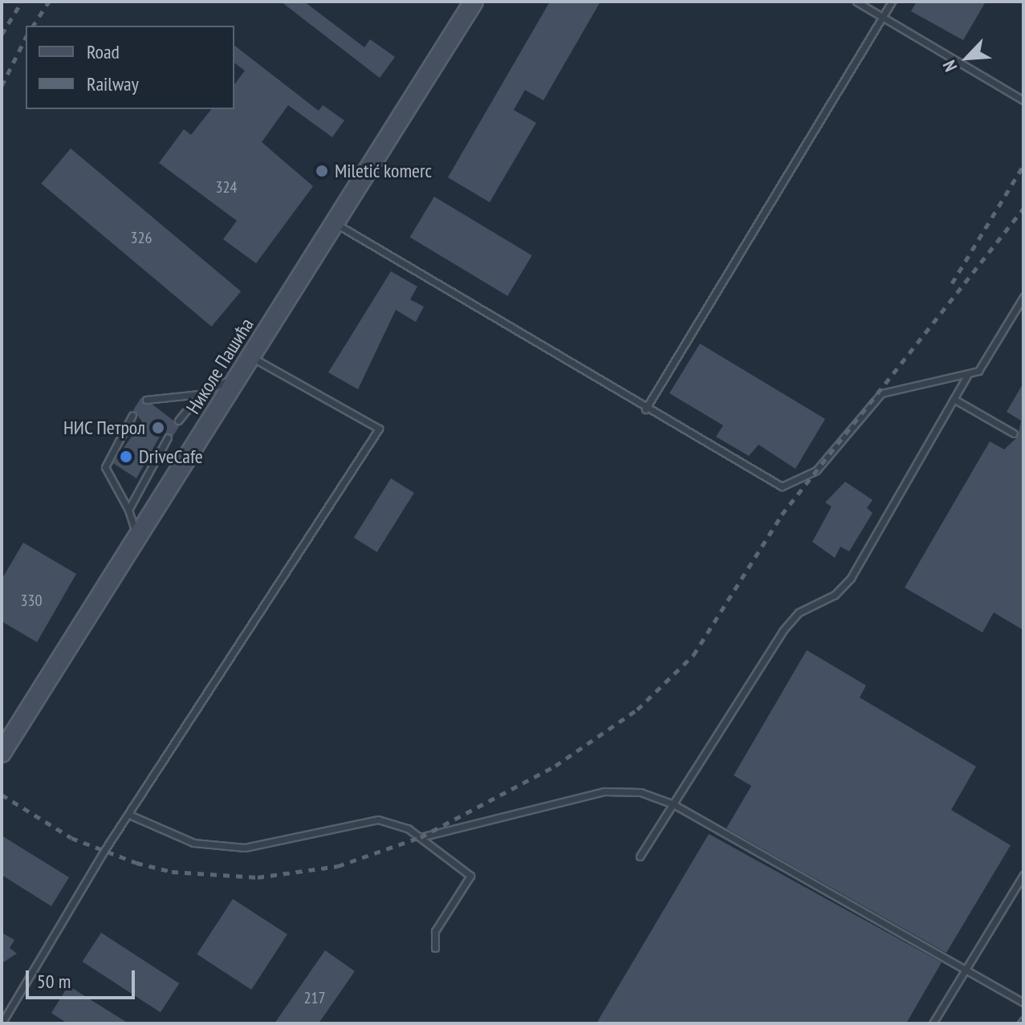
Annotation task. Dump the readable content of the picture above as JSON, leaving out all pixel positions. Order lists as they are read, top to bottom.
{
  "streets": {
    "main road": ["Николе Пашића"]
  },
  "places": ["Miletić komerc", "НИС Петрол", "DriveCafe"],
  "house_numbers": [
    "324",
    "326",
    "330",
    "217"
  ],
  "legend": ["Road", "Railway"],
  "scale_bar": "50 m",
  "north": "bottom left"
}
